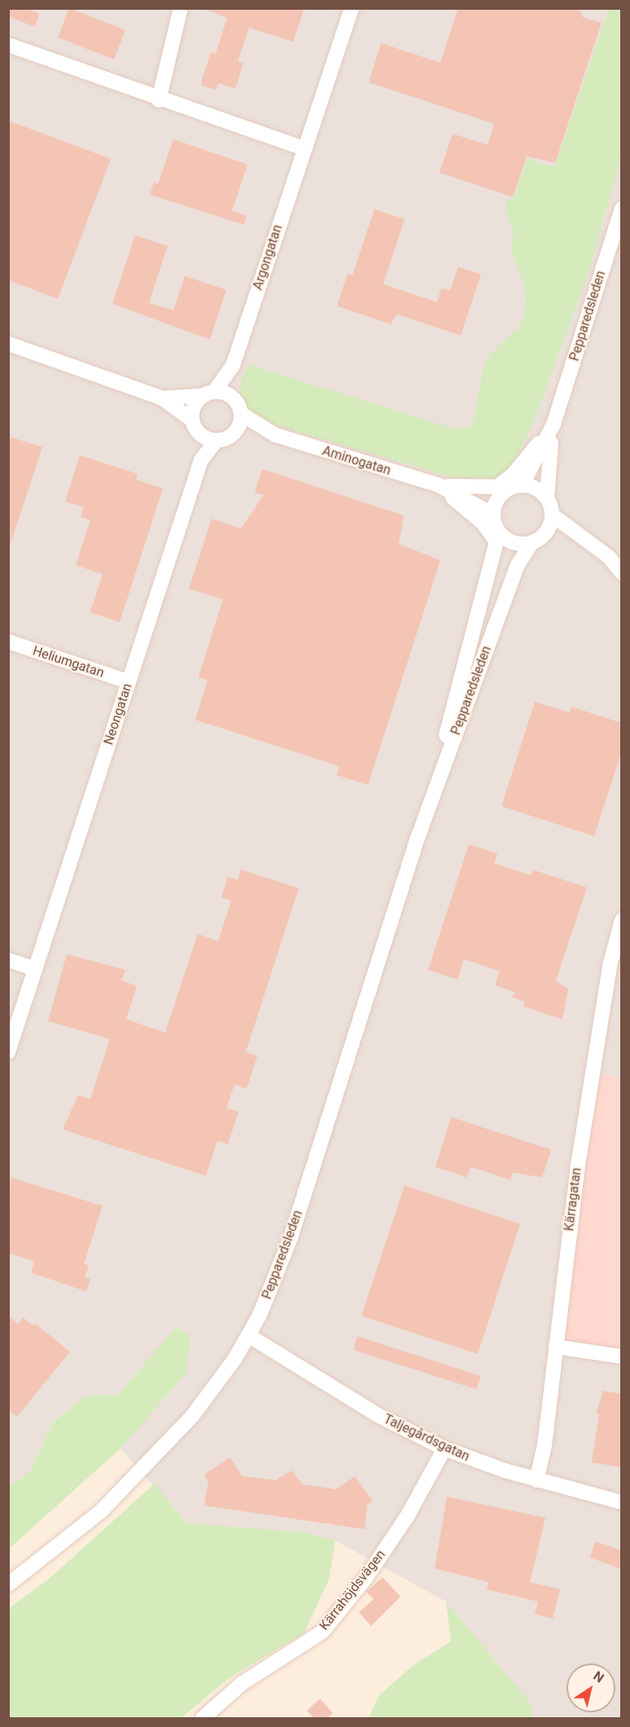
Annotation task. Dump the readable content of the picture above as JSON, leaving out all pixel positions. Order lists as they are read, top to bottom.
{
  "streets": {
    "street": [
      "Argongatan",
      "Pepparedsleden",
      "Aminogatan",
      "Heliumgatan",
      "Neongatan",
      "Kärragatan",
      "Taljegårdsgatan",
      "Kärrahöjdsvägen"
    ]
  },
  "crossings": [
    ["Argongatan", "Aminogatan"],
    ["Argongatan", "Neongatan"],
    ["Pepparedsleden", "Aminogatan"],
    ["Pepparedsleden", "Taljegårdsgatan"],
    ["Aminogatan", "Neongatan"],
    ["Heliumgatan", "Neongatan"],
    ["Kärragatan", "Taljegårdsgatan"],
    ["Taljegårdsgatan", "Kärrahöjdsvägen"]
  ],
  "north": "top right"
}
